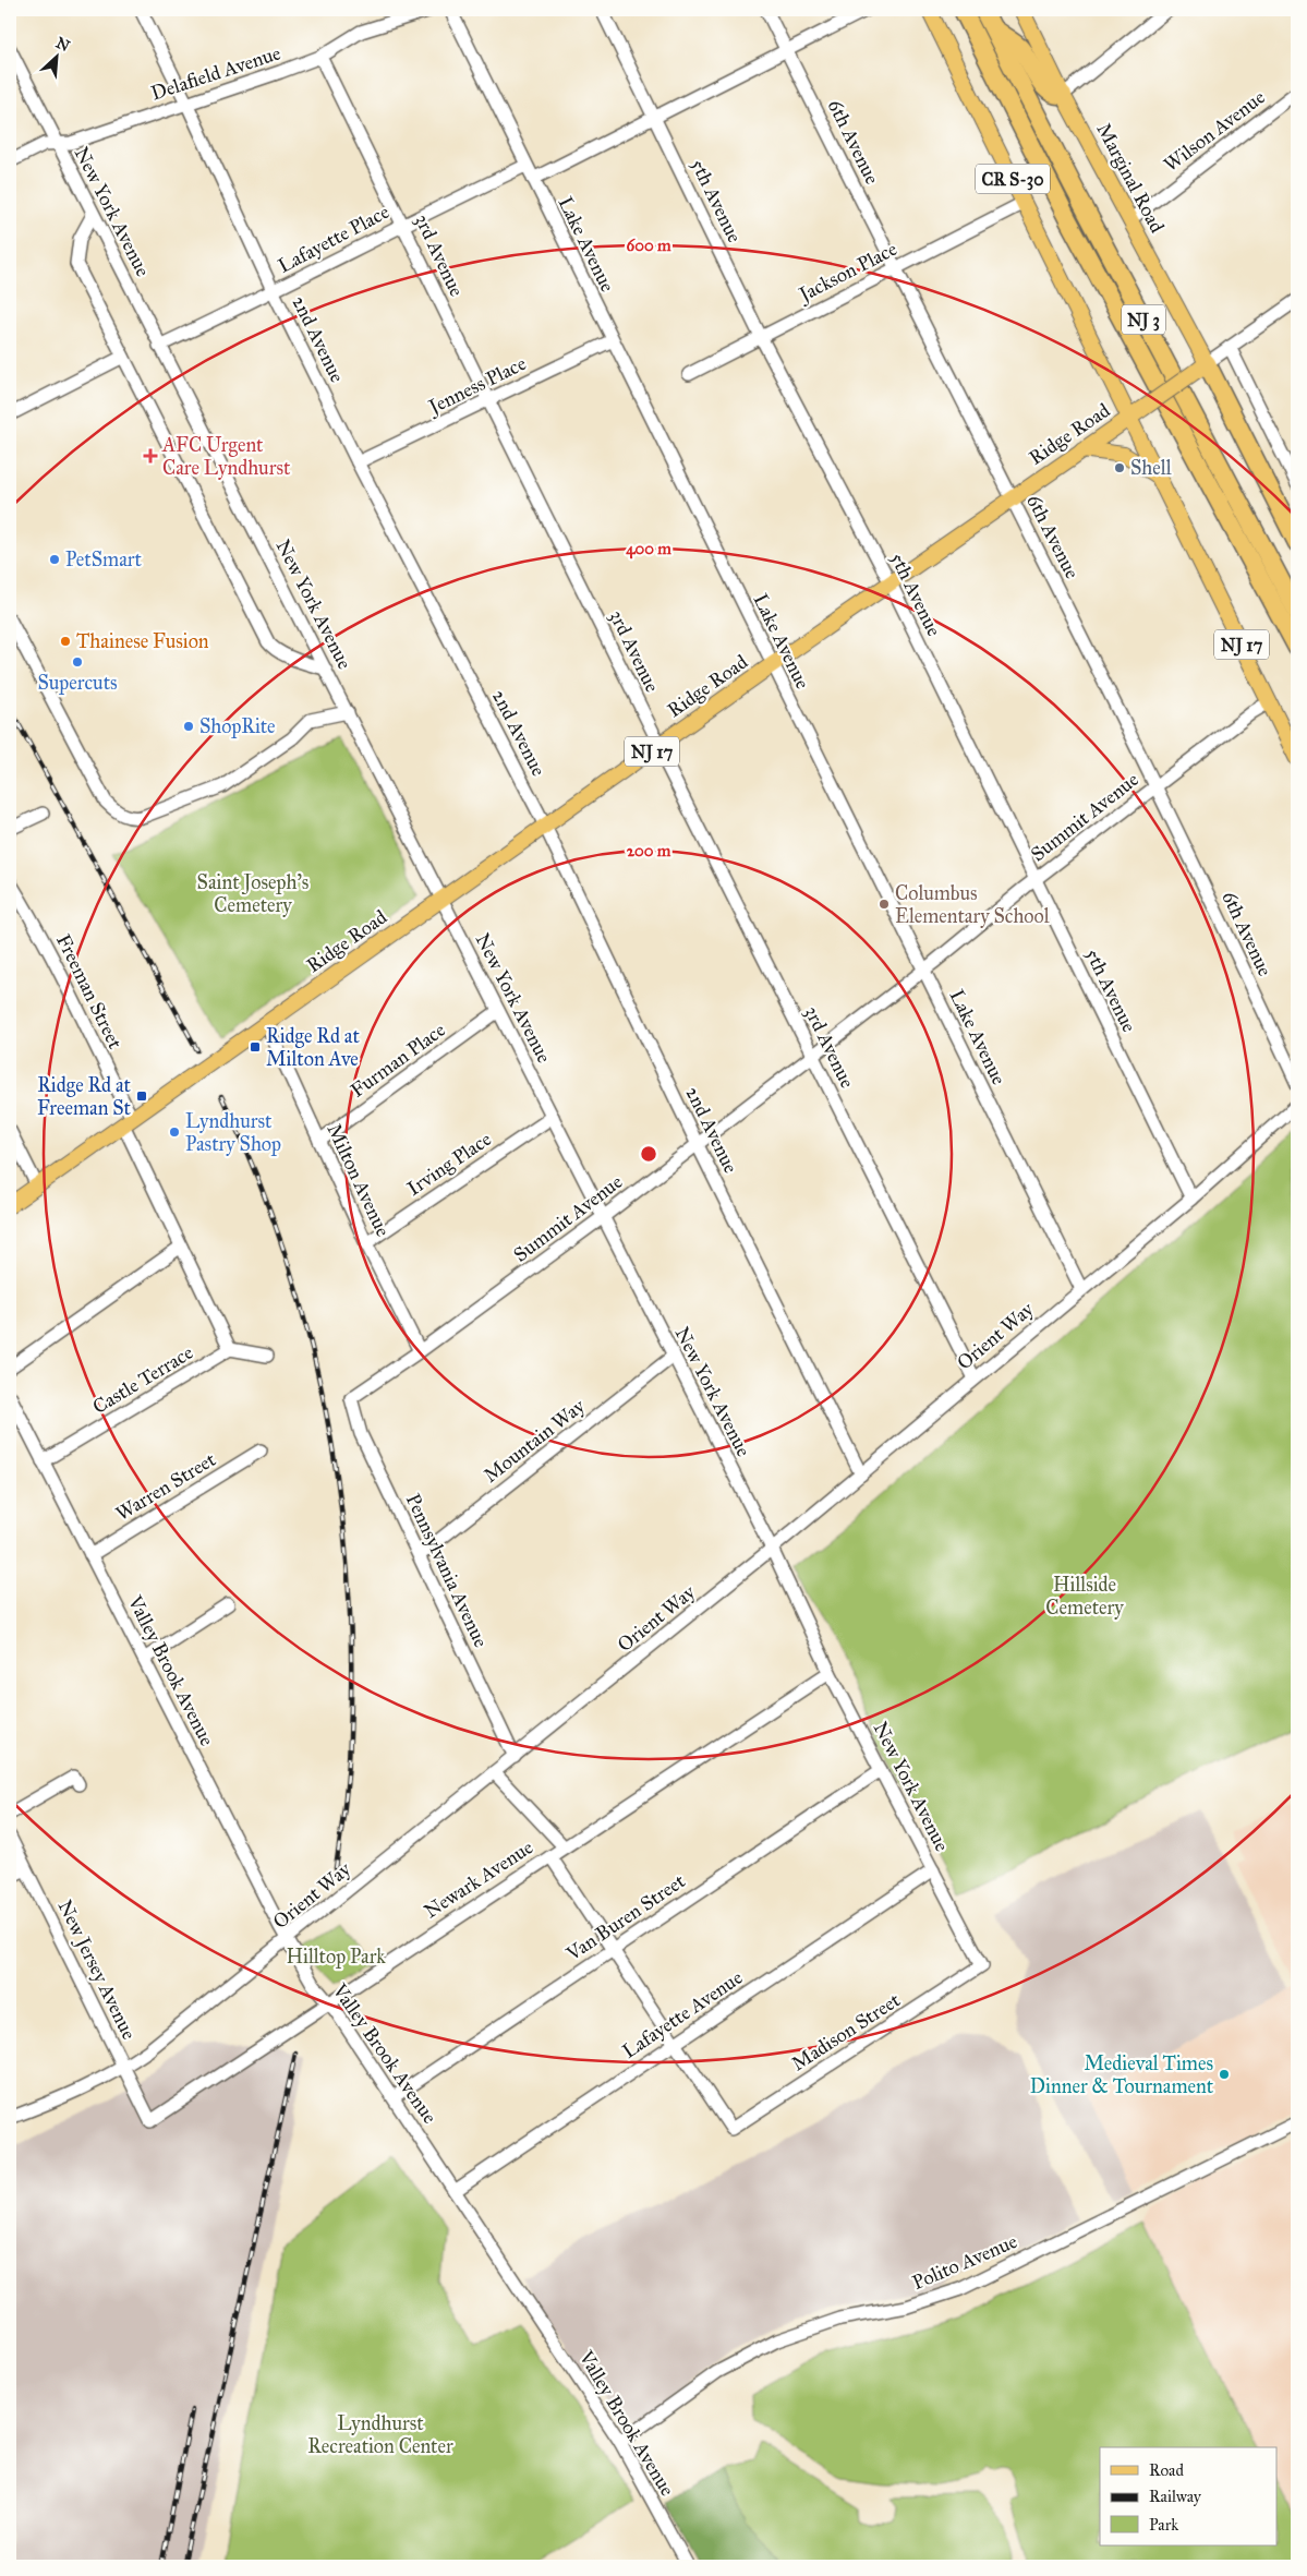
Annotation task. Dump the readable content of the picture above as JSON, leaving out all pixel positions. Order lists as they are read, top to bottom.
{
  "streets": {
    "highway": ["NJ 3"],
    "main road": [
      "Marginal Road",
      "CR S-30",
      "Ridge Road",
      "NJ 17"
    ],
    "street": [
      "Delafield Avenue",
      "Wilson Avenue",
      "6th Avenue",
      "5th Avenue",
      "New York Avenue",
      "Lafayette Place",
      "Lake Avenue",
      "3rd Avenue",
      "Jackson Place",
      "2nd Avenue",
      "Jenness Place",
      "Summit Avenue",
      "Freeman Street",
      "Furman Place",
      "Irving Place",
      "Milton Avenue",
      "Orient Way",
      "Castle Terrace",
      "Mountain Way",
      "Warren Street",
      "Pennsylvania Avenue",
      "Valley Brook Avenue",
      "Newark Avenue",
      "Van Buren Street",
      "New Jersey Avenue",
      "Lafayette Avenue",
      "Madison Street",
      "Polito Avenue"
    ]
  },
  "crossings": [
    ["Delafield Avenue", "New York Avenue"],
    ["Delafield Avenue", "3rd Avenue"],
    ["Delafield Avenue", "2nd Avenue"],
    ["Wilson Avenue", "Marginal Road"],
    ["6th Avenue", "Jackson Place"],
    ["6th Avenue", "Ridge Road"],
    ["6th Avenue", "Summit Avenue"],
    ["Marginal Road", "Ridge Road"],
    ["CR S-30", "Jackson Place"],
    ["CR S-30", "Ridge Road"],
    ["CR S-30", "NJ 17"],
    ["5th Avenue", "Jackson Place"],
    ["5th Avenue", "Ridge Road"],
    ["5th Avenue", "Summit Avenue"],
    ["5th Avenue", "Orient Way"],
    ["New York Avenue", "Lafayette Place"],
    ["New York Avenue", "Ridge Road"],
    ["New York Avenue", "Summit Avenue"],
    ["New York Avenue", "Furman Place"],
    ["New York Avenue", "Irving Place"],
    ["New York Avenue", "Orient Way"],
    ["New York Avenue", "Mountain Way"],
    ["New York Avenue", "Newark Avenue"],
    ["New York Avenue", "Van Buren Street"],
    ["New York Avenue", "Lafayette Avenue"],
    ["New York Avenue", "Madison Street"],
    ["Lafayette Place", "Lake Avenue"],
    ["Lafayette Place", "3rd Avenue"],
    ["Lafayette Place", "2nd Avenue"],
    ["Lake Avenue", "Jenness Place"],
    ["Lake Avenue", "Ridge Road"],
    ["Lake Avenue", "Summit Avenue"],
    ["Lake Avenue", "Orient Way"],
    ["3rd Avenue", "Jenness Place"],
    ["3rd Avenue", "Ridge Road"],
    ["3rd Avenue", "Summit Avenue"],
    ["3rd Avenue", "Orient Way"],
    ["2nd Avenue", "Jenness Place"],
    ["2nd Avenue", "Ridge Road"],
    ["2nd Avenue", "Summit Avenue"],
    ["2nd Avenue", "Orient Way"],
    ["Ridge Road", "NJ 17"],
    ["Ridge Road", "Freeman Street"],
    ["Ridge Road", "Milton Avenue"],
    ["NJ 17", "Summit Avenue"],
    ["Summit Avenue", "Milton Avenue"],
    ["Summit Avenue", "Pennsylvania Avenue"],
    ["Freeman Street", "Castle Terrace"],
    ["Furman Place", "Milton Avenue"],
    ["Irving Place", "Milton Avenue"],
    ["Orient Way", "Pennsylvania Avenue"],
    ["Orient Way", "Valley Brook Avenue"],
    ["Orient Way", "New Jersey Avenue"],
    ["Castle Terrace", "Valley Brook Avenue"],
    ["Mountain Way", "Pennsylvania Avenue"],
    ["Warren Street", "Valley Brook Avenue"],
    ["Valley Brook Avenue", "Newark Avenue"],
    ["Valley Brook Avenue", "Van Buren Street"],
    ["Valley Brook Avenue", "Lafayette Avenue"],
    ["Valley Brook Avenue", "Polito Avenue"],
    ["Newark Avenue", "New Jersey Avenue"],
    ["Lafayette Avenue", "Madison Street"]
  ],
  "parks": [
    "Saint Joseph's Cemetery",
    "Hillside Cemetery",
    "Hilltop Park",
    "Lyndhurst Recreation Center"
  ],
  "places": {
    "health": ["AFC Urgent Care Lyndhurst"],
    "other": [
      "Shell",
      "PetSmart",
      "Thainese Fusion",
      "Supercuts",
      "ShopRite",
      "Columbus Elementary School",
      "Lyndhurst Pastry Shop",
      "Medieval Times Dinner & Tournament"
    ],
    "transit": ["Ridge Rd at Milton Ave", "Ridge Rd at Freeman St"]
  },
  "legend": ["Road", "Railway", "Park"],
  "north": "top right",
  "rings": ["600 m", "400 m", "200 m"]
}
